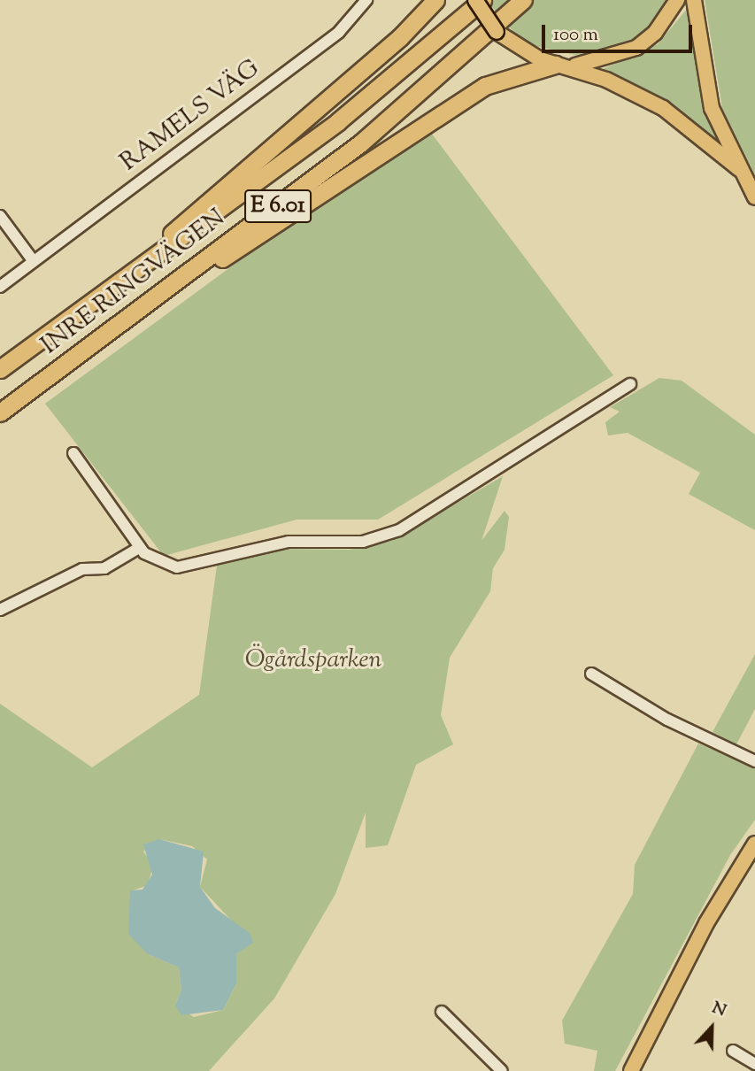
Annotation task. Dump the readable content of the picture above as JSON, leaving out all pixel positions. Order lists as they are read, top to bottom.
{
  "streets": {
    "highway": ["E 6.01", "INRE RINGVÄGEN"],
    "street": ["RAMELS VÄG"]
  },
  "parks": ["Ögårdsparken"],
  "scale_bar": "100 m",
  "north": "top"
}
